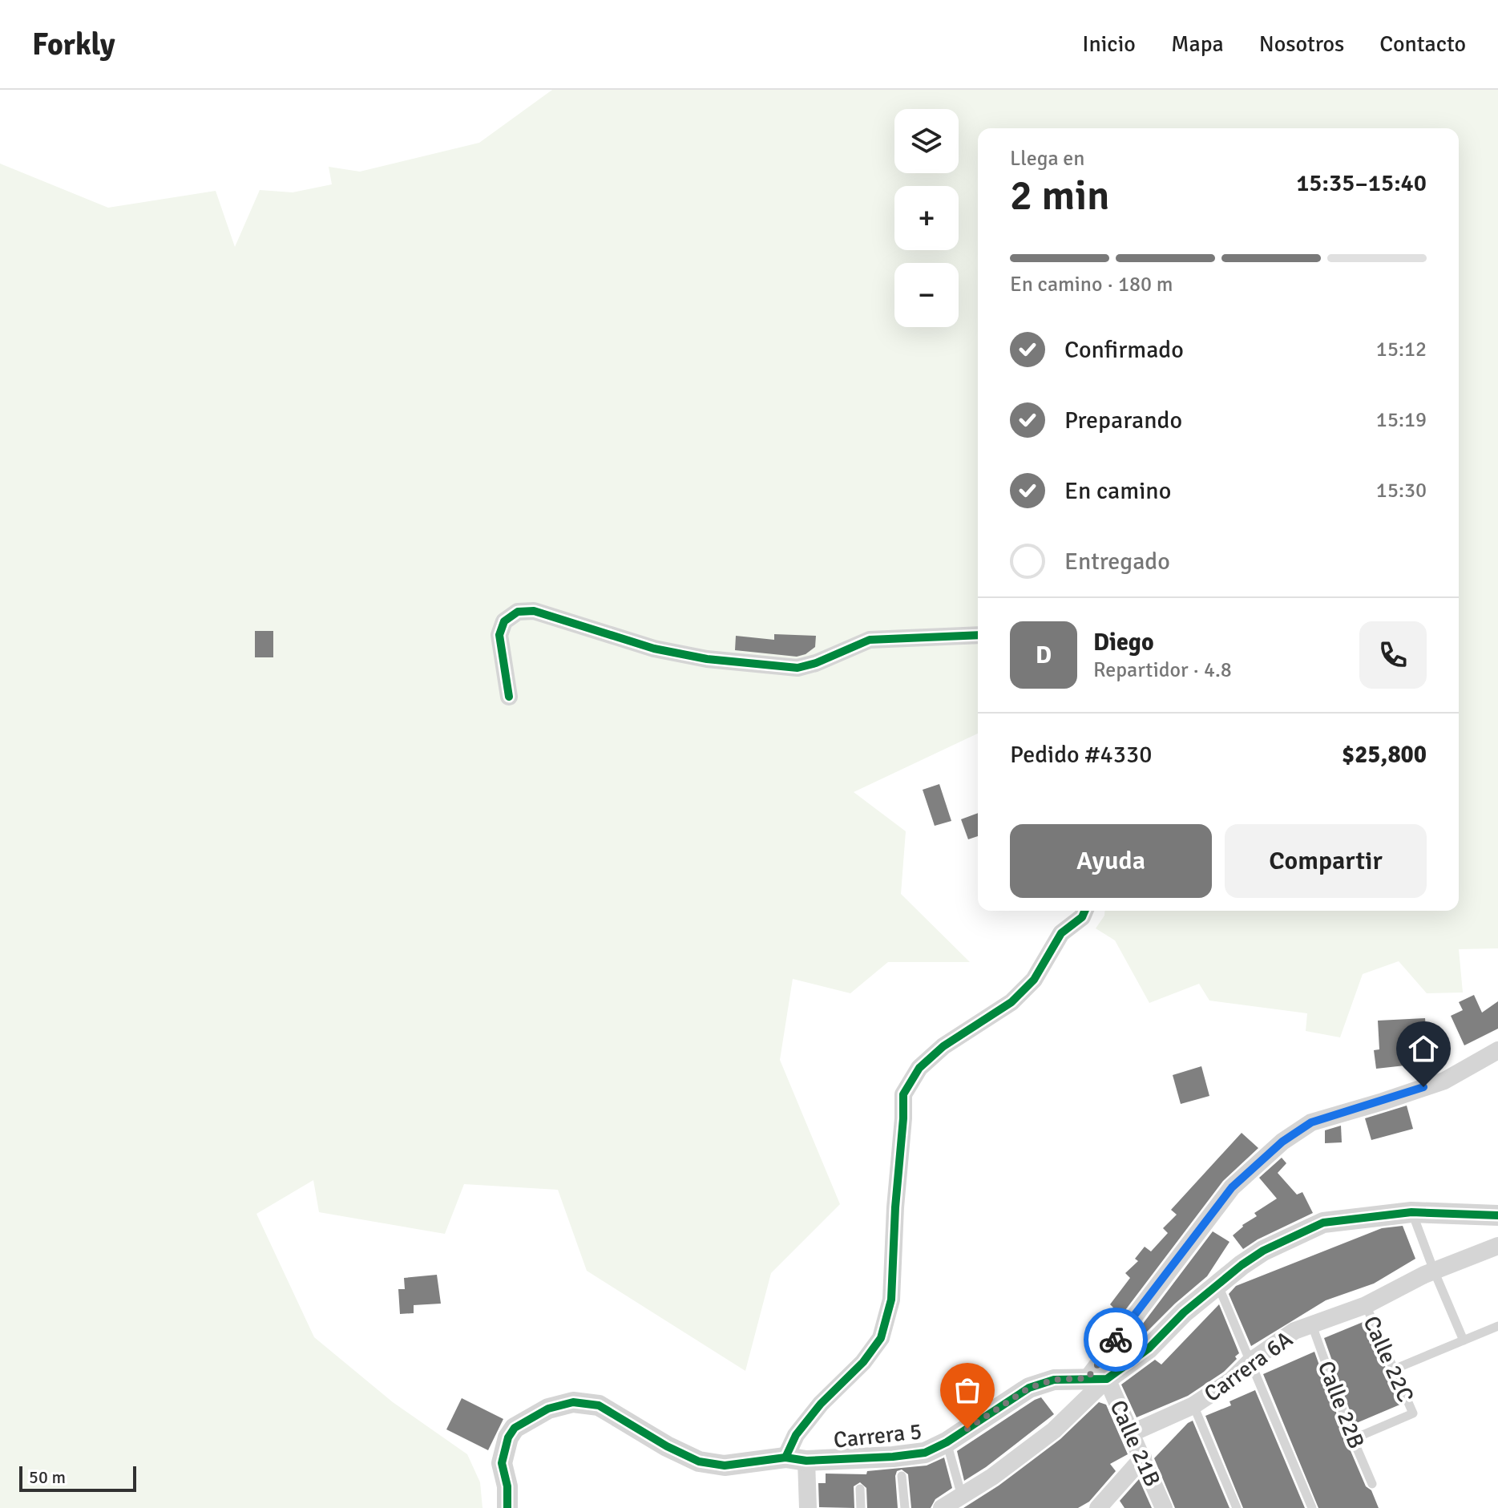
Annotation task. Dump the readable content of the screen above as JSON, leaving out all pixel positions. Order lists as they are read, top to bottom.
{
  "streets": {
    "street": ["Carrera 6A", "Carrera 5", "Calle 21B"],
    "lane": ["Calle 22C", "Calle 22B"]
  },
  "crossings": [
    ["Calle 22C", "Carrera 6A"],
    ["Calle 22C", "Calle 22B"],
    ["Carrera 6A", "Calle 22B"],
    ["Carrera 6A", "Calle 21B"],
    ["Carrera 5", "Calle 21B"]
  ],
  "scale_bar": "50 m",
  "page": {
    "header": "Forkly",
    "nav": [
      "Inicio",
      "Mapa",
      "Nosotros",
      "Contacto"
    ],
    "map_buttons": ["+", "−"],
    "heading": ["2 min", "Llega en", "15:35–15:40"],
    "panel": [
      "Diego",
      "Repartidor · 4.8",
      "Pedido #4330",
      "$25,800"
    ],
    "bar": "En camino · 180 m",
    "list": [
      ["Confirmado", "15:12"],
      ["Preparando", "15:19"],
      ["En camino", "15:30"],
      "Entregado"
    ],
    "round": "D",
    "buttons": ["Ayuda", "Compartir"],
    "scale": "50 m"
  }
}
